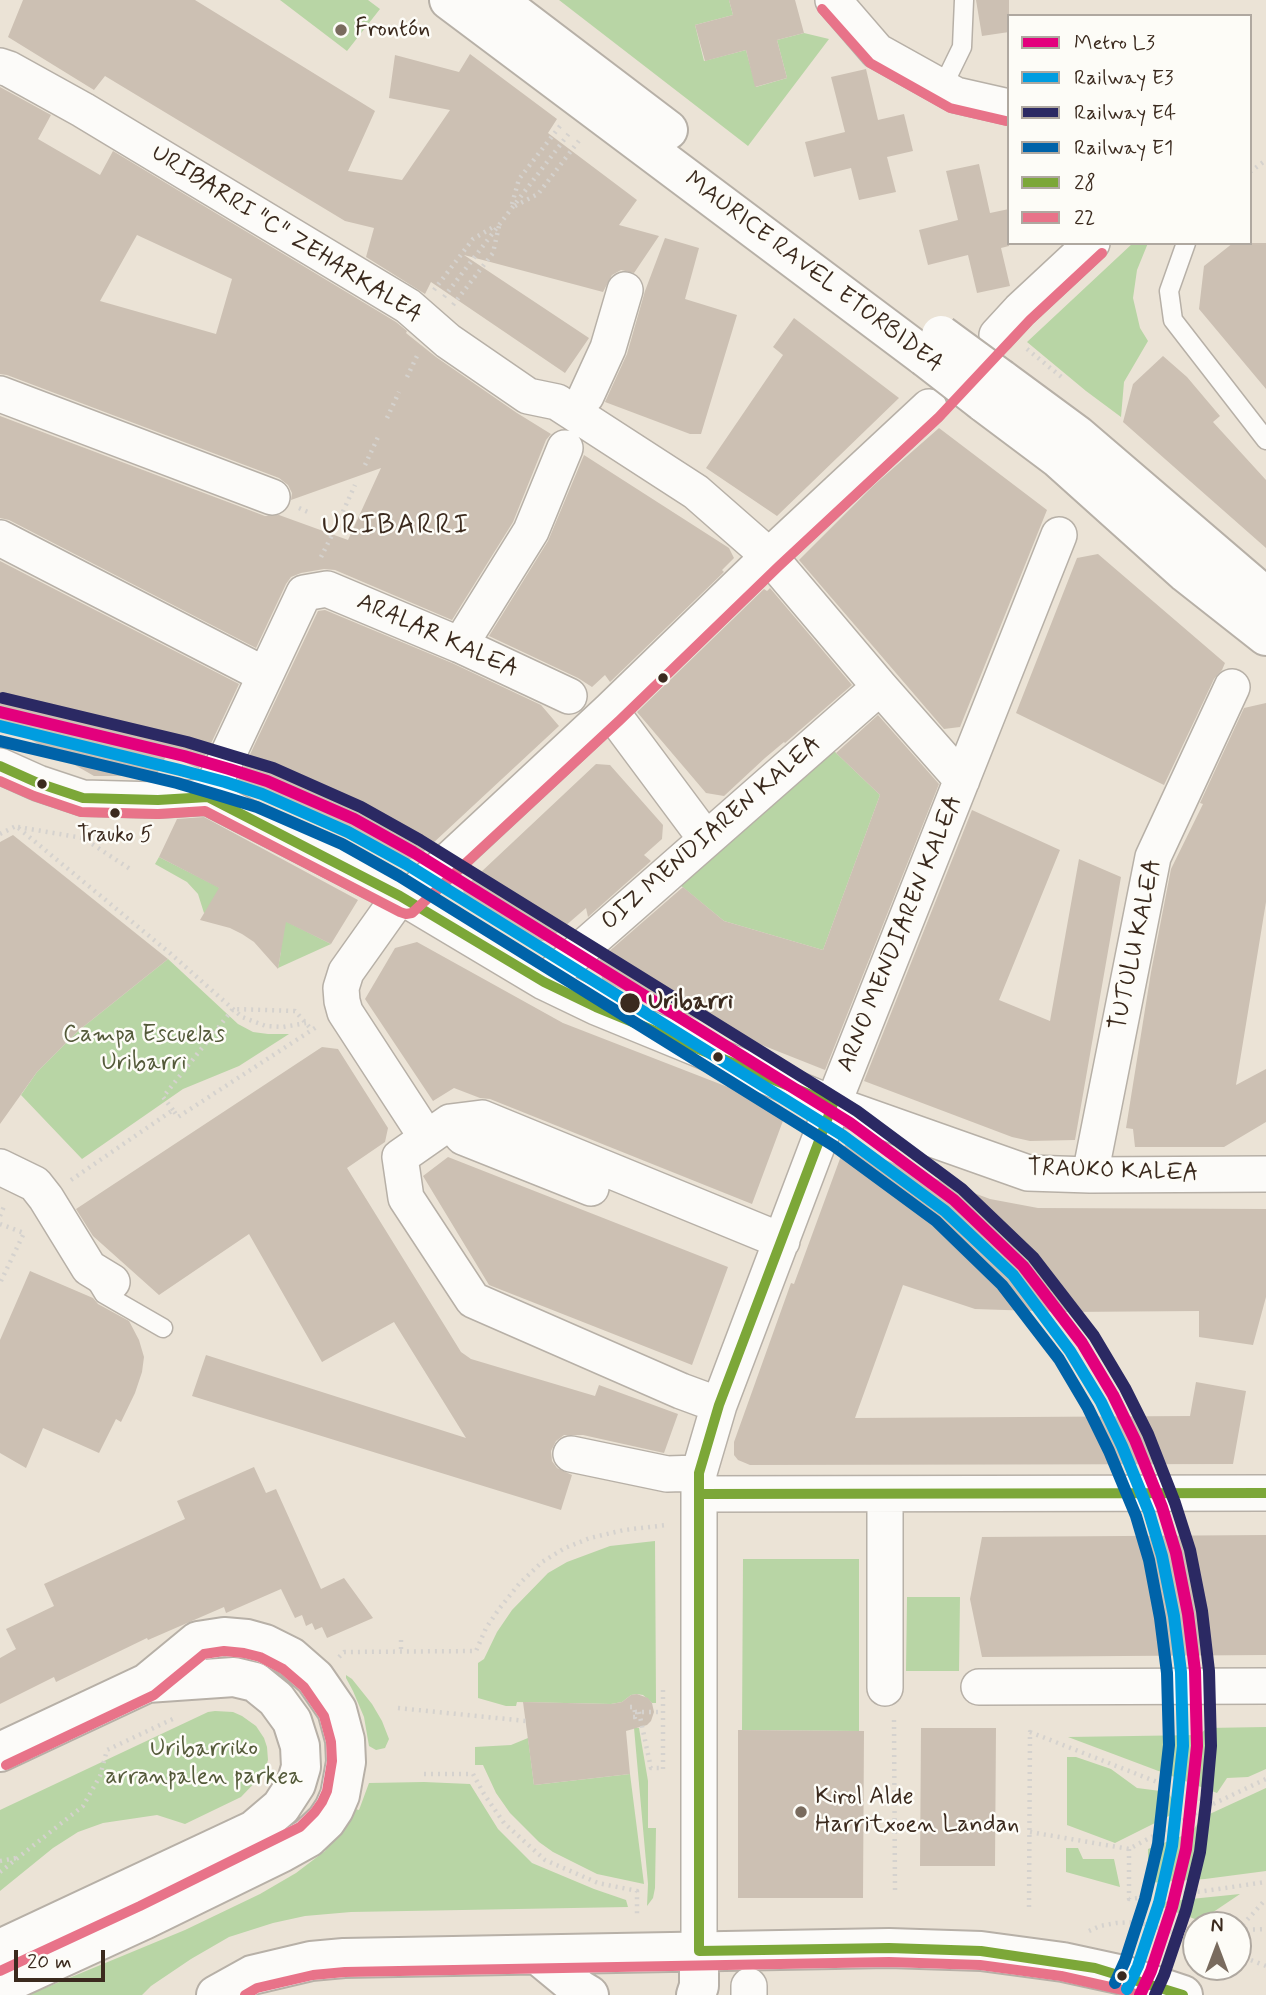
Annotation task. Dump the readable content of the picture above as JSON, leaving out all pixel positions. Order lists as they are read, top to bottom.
{
  "streets": {
    "street": [
      "URIBARRI \"C\" ZEHARKALEA",
      "MAURICE RAVEL ETORBIDEA",
      "ARALAR KALEA",
      "OIZ MENDIAREN KALEA",
      "ARNO MENDIAREN KALEA",
      "TUTULU KALEA",
      "TRAUKO KALEA"
    ]
  },
  "crossings": [
    ["URIBARRI \"C\" ZEHARKALEA", "OIZ MENDIAREN KALEA"],
    ["URIBARRI \"C\" ZEHARKALEA", "ARNO MENDIAREN KALEA"],
    ["OIZ MENDIAREN KALEA", "TRAUKO KALEA"],
    ["ARNO MENDIAREN KALEA", "TRAUKO KALEA"],
    ["TUTULU KALEA", "TRAUKO KALEA"]
  ],
  "districts": ["URIBARRI"],
  "parks": ["Campa Escuelas Uribarri", "Uribarriko arranpalen parkea"],
  "places": [
    "Frontón",
    "Trauko 5",
    "Uribarri",
    "Kirol Alde Harritxoen Landan"
  ],
  "lines": [
    "transit line 22",
    "rail line E4",
    "metro line L3",
    "rail line E3",
    "rail line E1",
    "transit line 28"
  ],
  "legend": [
    "Metro L3",
    "Railway E3",
    "Railway E4",
    "Railway E1",
    "28",
    "22"
  ],
  "scale_bar": "20 m",
  "north": "top"
}
